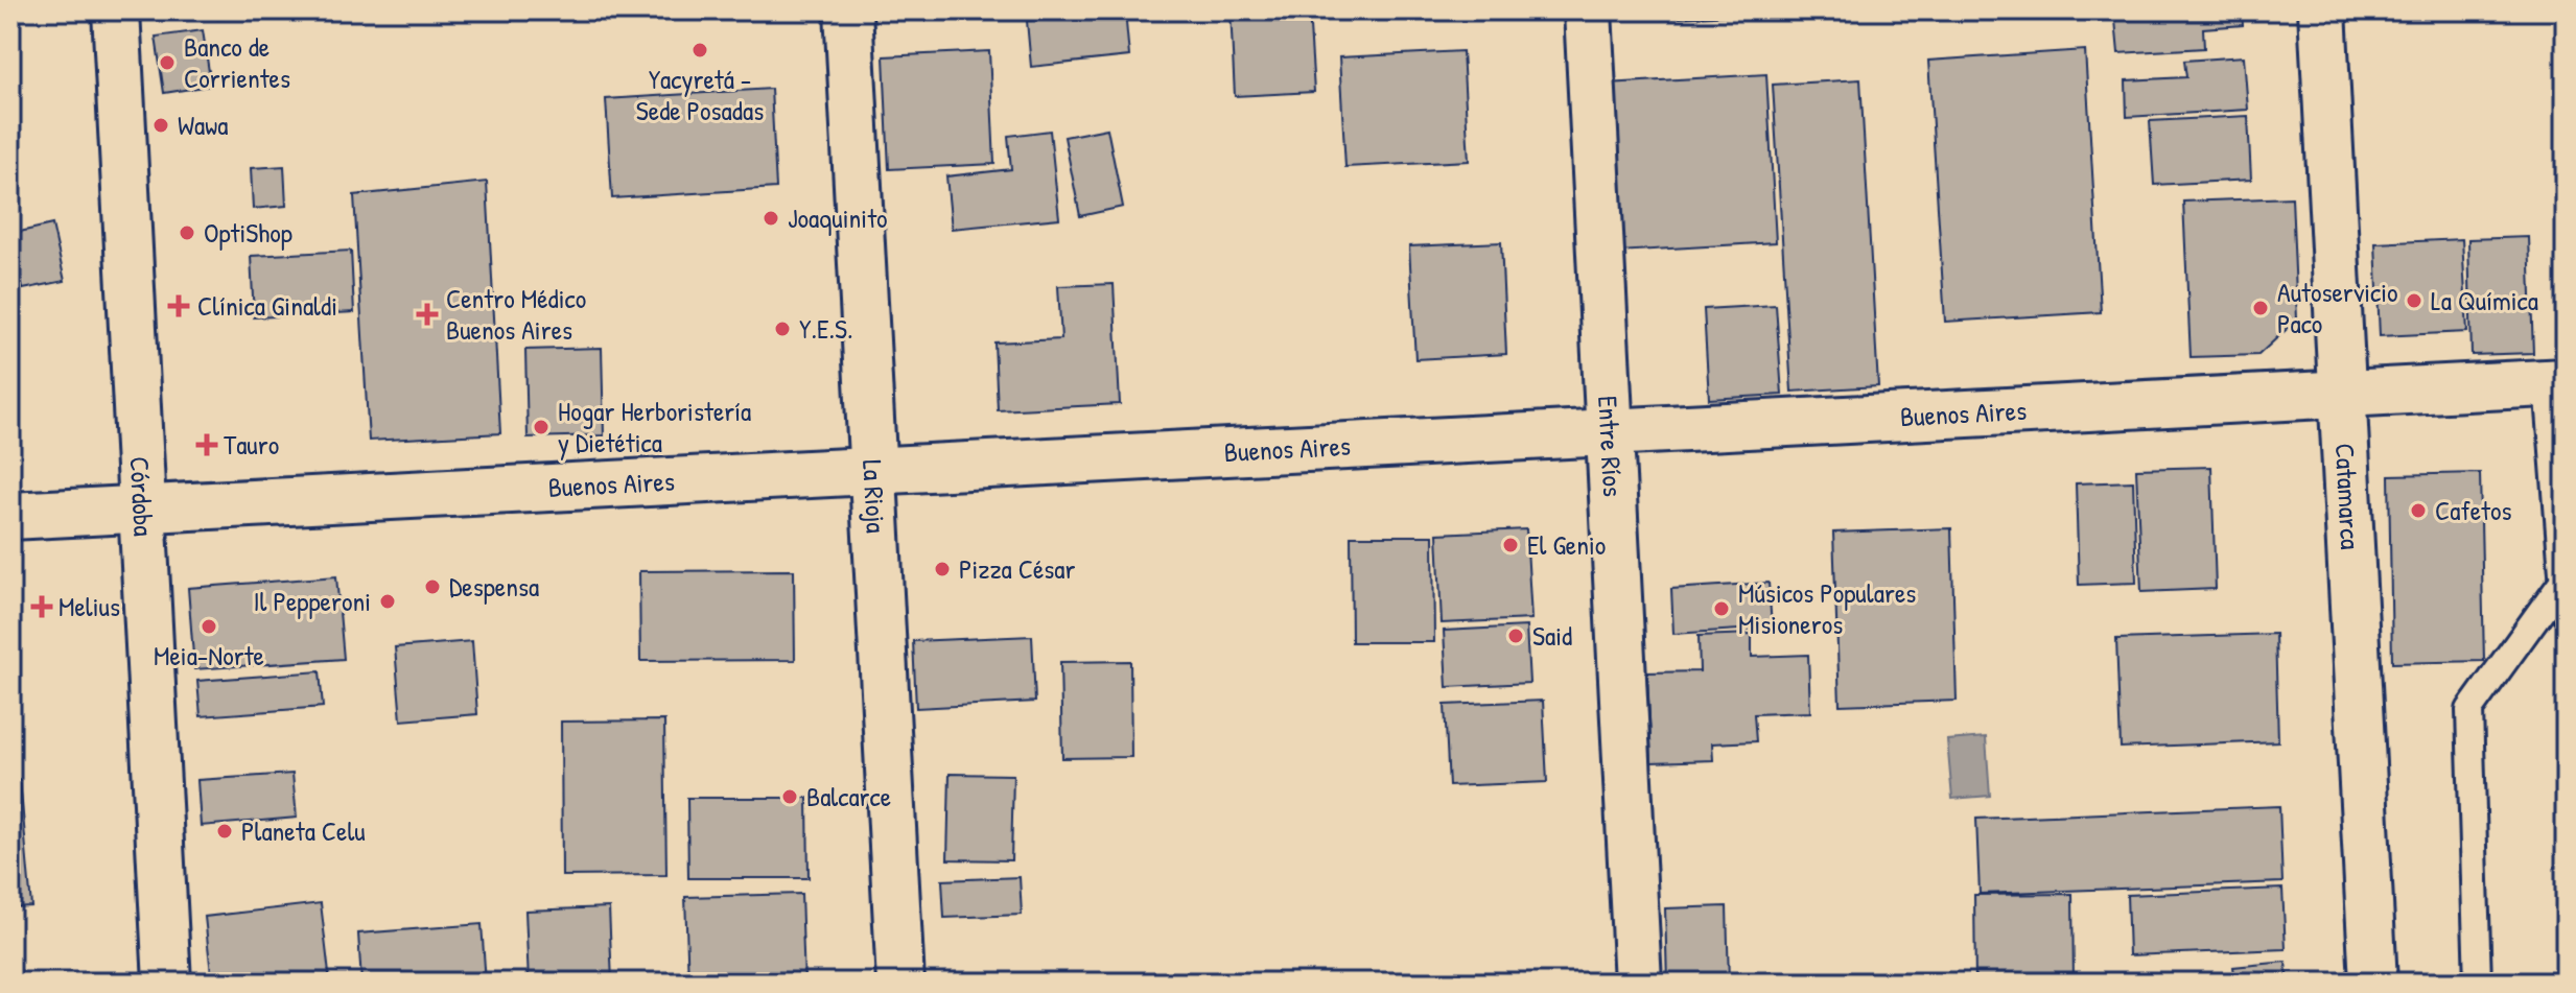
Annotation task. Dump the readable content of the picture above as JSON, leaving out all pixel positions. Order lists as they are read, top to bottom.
{
  "streets": {
    "street": [
      "Buenos Aires",
      "Entre Ríos",
      "Córdoba",
      "La Rioja",
      "Catamarca"
    ]
  },
  "crossings": [
    ["Buenos Aires", "Entre Ríos"],
    ["Buenos Aires", "Córdoba"],
    ["Buenos Aires", "La Rioja"],
    ["Buenos Aires", "Catamarca"]
  ],
  "places": {
    "other": [
      "Yacyretá - Sede Posadas",
      "Banco de Corrientes",
      "Wawa",
      "Joaquinito",
      "OptiShop",
      "La Química",
      "Autoservicio Paco",
      "Y.E.S.",
      "Hogar Herboristería y Dietética",
      "Cafetos",
      "El Genio",
      "Pizza César",
      "Despensa",
      "Il Pepperoni",
      "Músicos Populares Misioneros",
      "Meia-Norte",
      "Said",
      "Balcarce",
      "Planeta Celu"
    ],
    "health": [
      "Clínica Ginaldi",
      "Centro Médico Buenos Aires",
      "Tauro",
      "Melius"
    ]
  }
}
